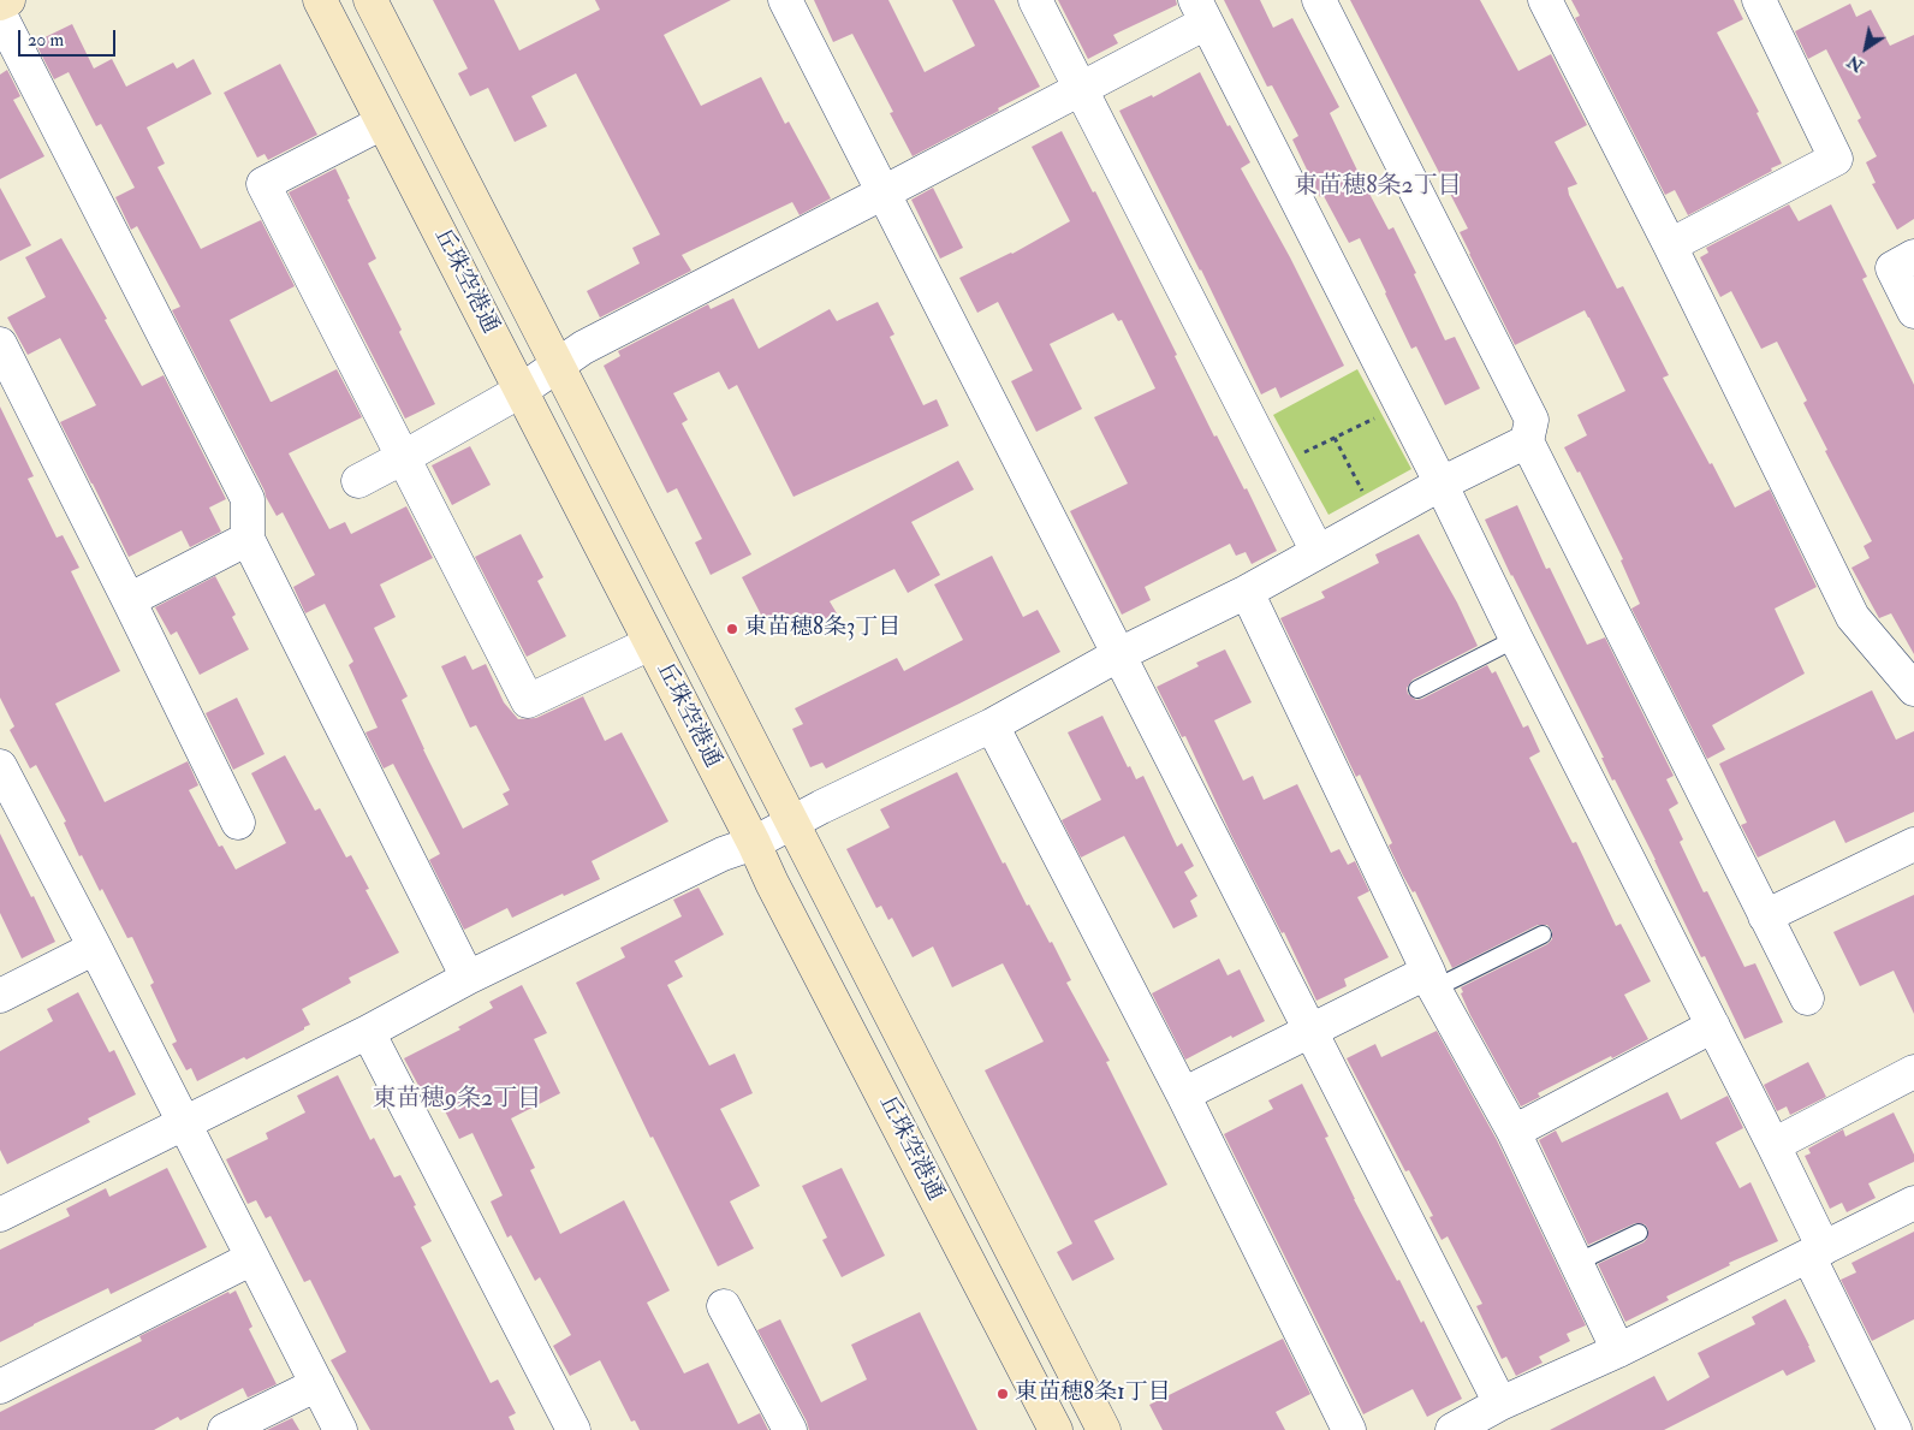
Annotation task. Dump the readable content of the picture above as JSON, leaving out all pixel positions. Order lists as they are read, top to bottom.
{
  "streets": {
    "main road": ["丘珠空港通"]
  },
  "districts": ["東苗穂8条2丁目", "東苗穂9条2丁目"],
  "places": ["東苗穂8条3丁目", "東苗穂8条1丁目"],
  "scale_bar": "20 m",
  "north": "bottom left"
}
